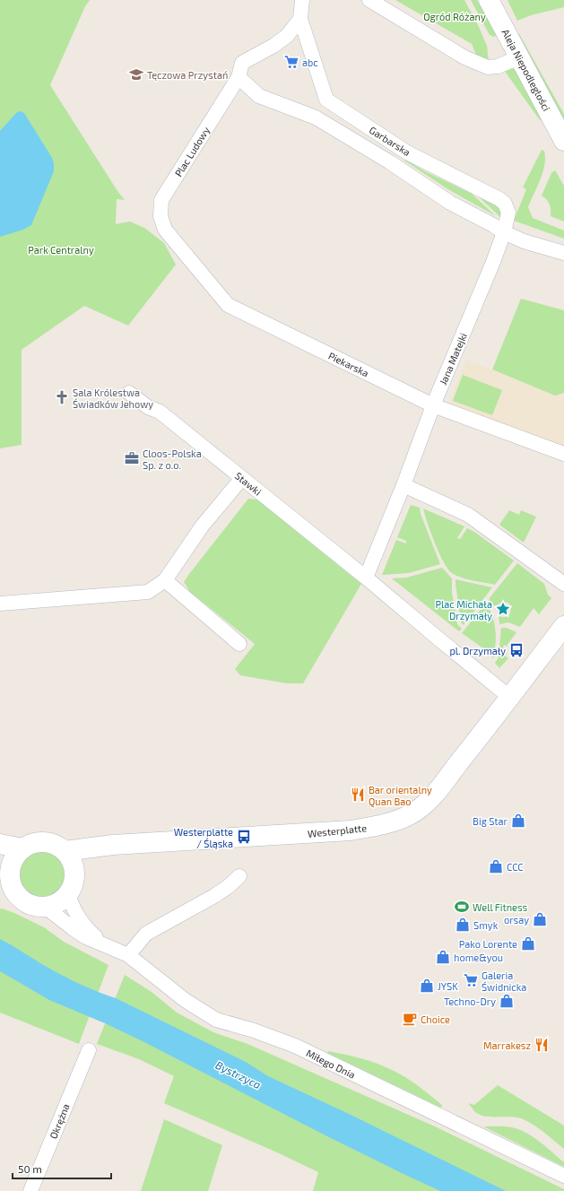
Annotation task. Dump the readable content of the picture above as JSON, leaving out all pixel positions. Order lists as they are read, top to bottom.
{
  "streets": {
    "street": [
      "Aleja Niepodległości",
      "Garbarska",
      "Plac Ludowy",
      "Jana Matejki",
      "Piekarska",
      "Stawki",
      "Westerplatte",
      "Miłego Dnia",
      "Okrężna"
    ]
  },
  "crossings": [
    ["Garbarska", "Plac Ludowy"],
    ["Garbarska", "Jana Matejki"],
    ["Plac Ludowy", "Piekarska"],
    ["Jana Matejki", "Piekarska"],
    ["Westerplatte", "Miłego Dnia"]
  ],
  "water": ["Bystrzyca"],
  "parks": ["Ogród Różany", "Park Centralny"],
  "places": {
    "supermarket": ["abc", "Galeria Świdnicka"],
    "school or university": ["Tęczowa Przystań"],
    "church": ["Sala Królestwa Świadków Jehowy"],
    "office": ["Cloos-Polska Sp. z o.o."],
    "place": ["Plac Michała Drzymały"],
    "bus stop": ["pl. Drzymały", "Westerplatte / Śląska"],
    "restaurant": ["Bar orientalny Quan Bao", "Marrakesz"],
    "shop": [
      "Big Star",
      "CCC",
      "orsay",
      "Smyk",
      "Pako Lorente",
      "home&you",
      "JYSK",
      "Techno-Dry"
    ],
    "sports": ["Well Fitness"],
    "cafe": ["Choice"]
  },
  "scale_bar": "50 m"
}
